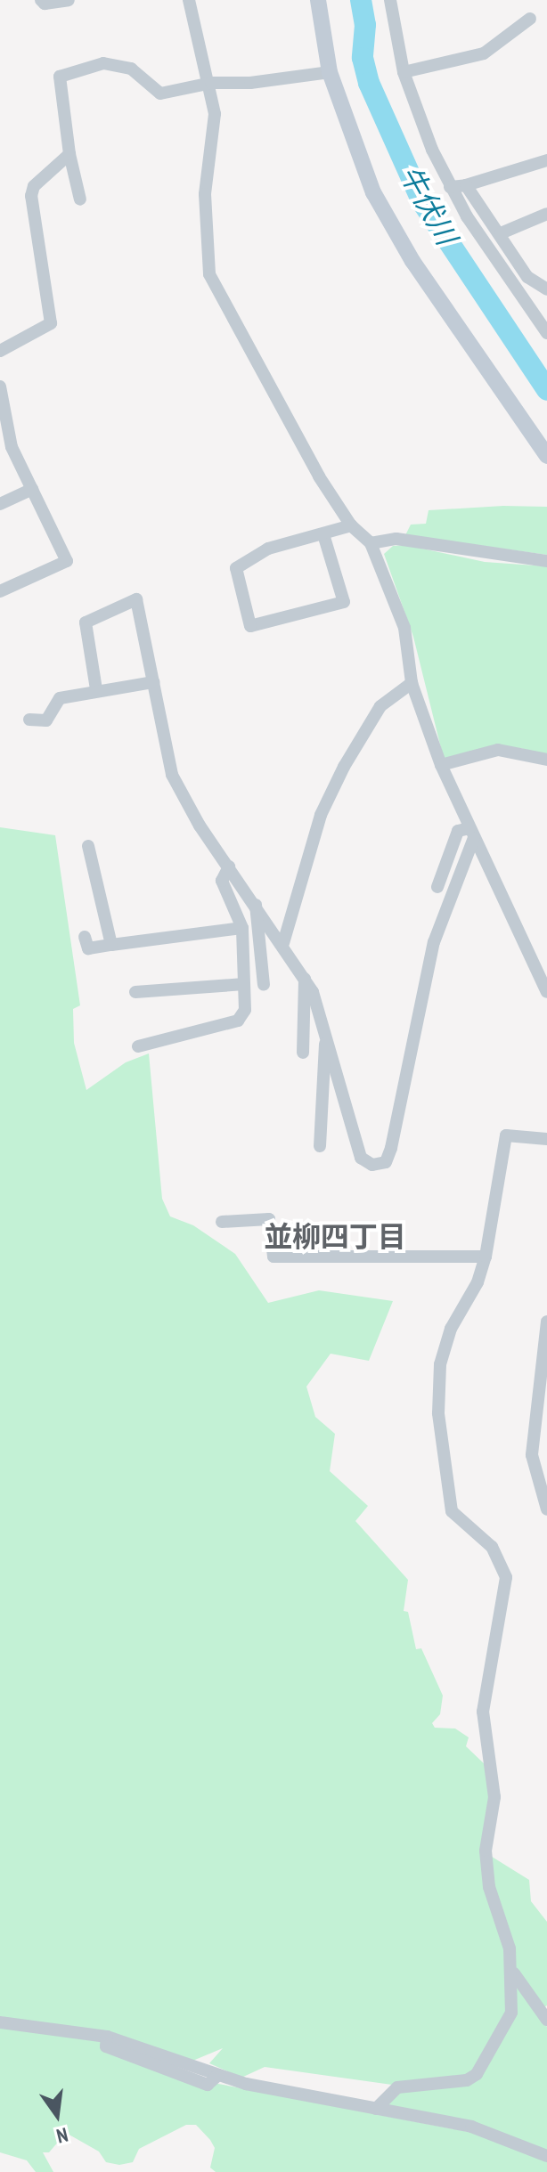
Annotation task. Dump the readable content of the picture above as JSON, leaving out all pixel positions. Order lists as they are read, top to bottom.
{
  "districts": ["並柳四丁目"],
  "water": ["牛伏川"],
  "north": "bottom"
}
